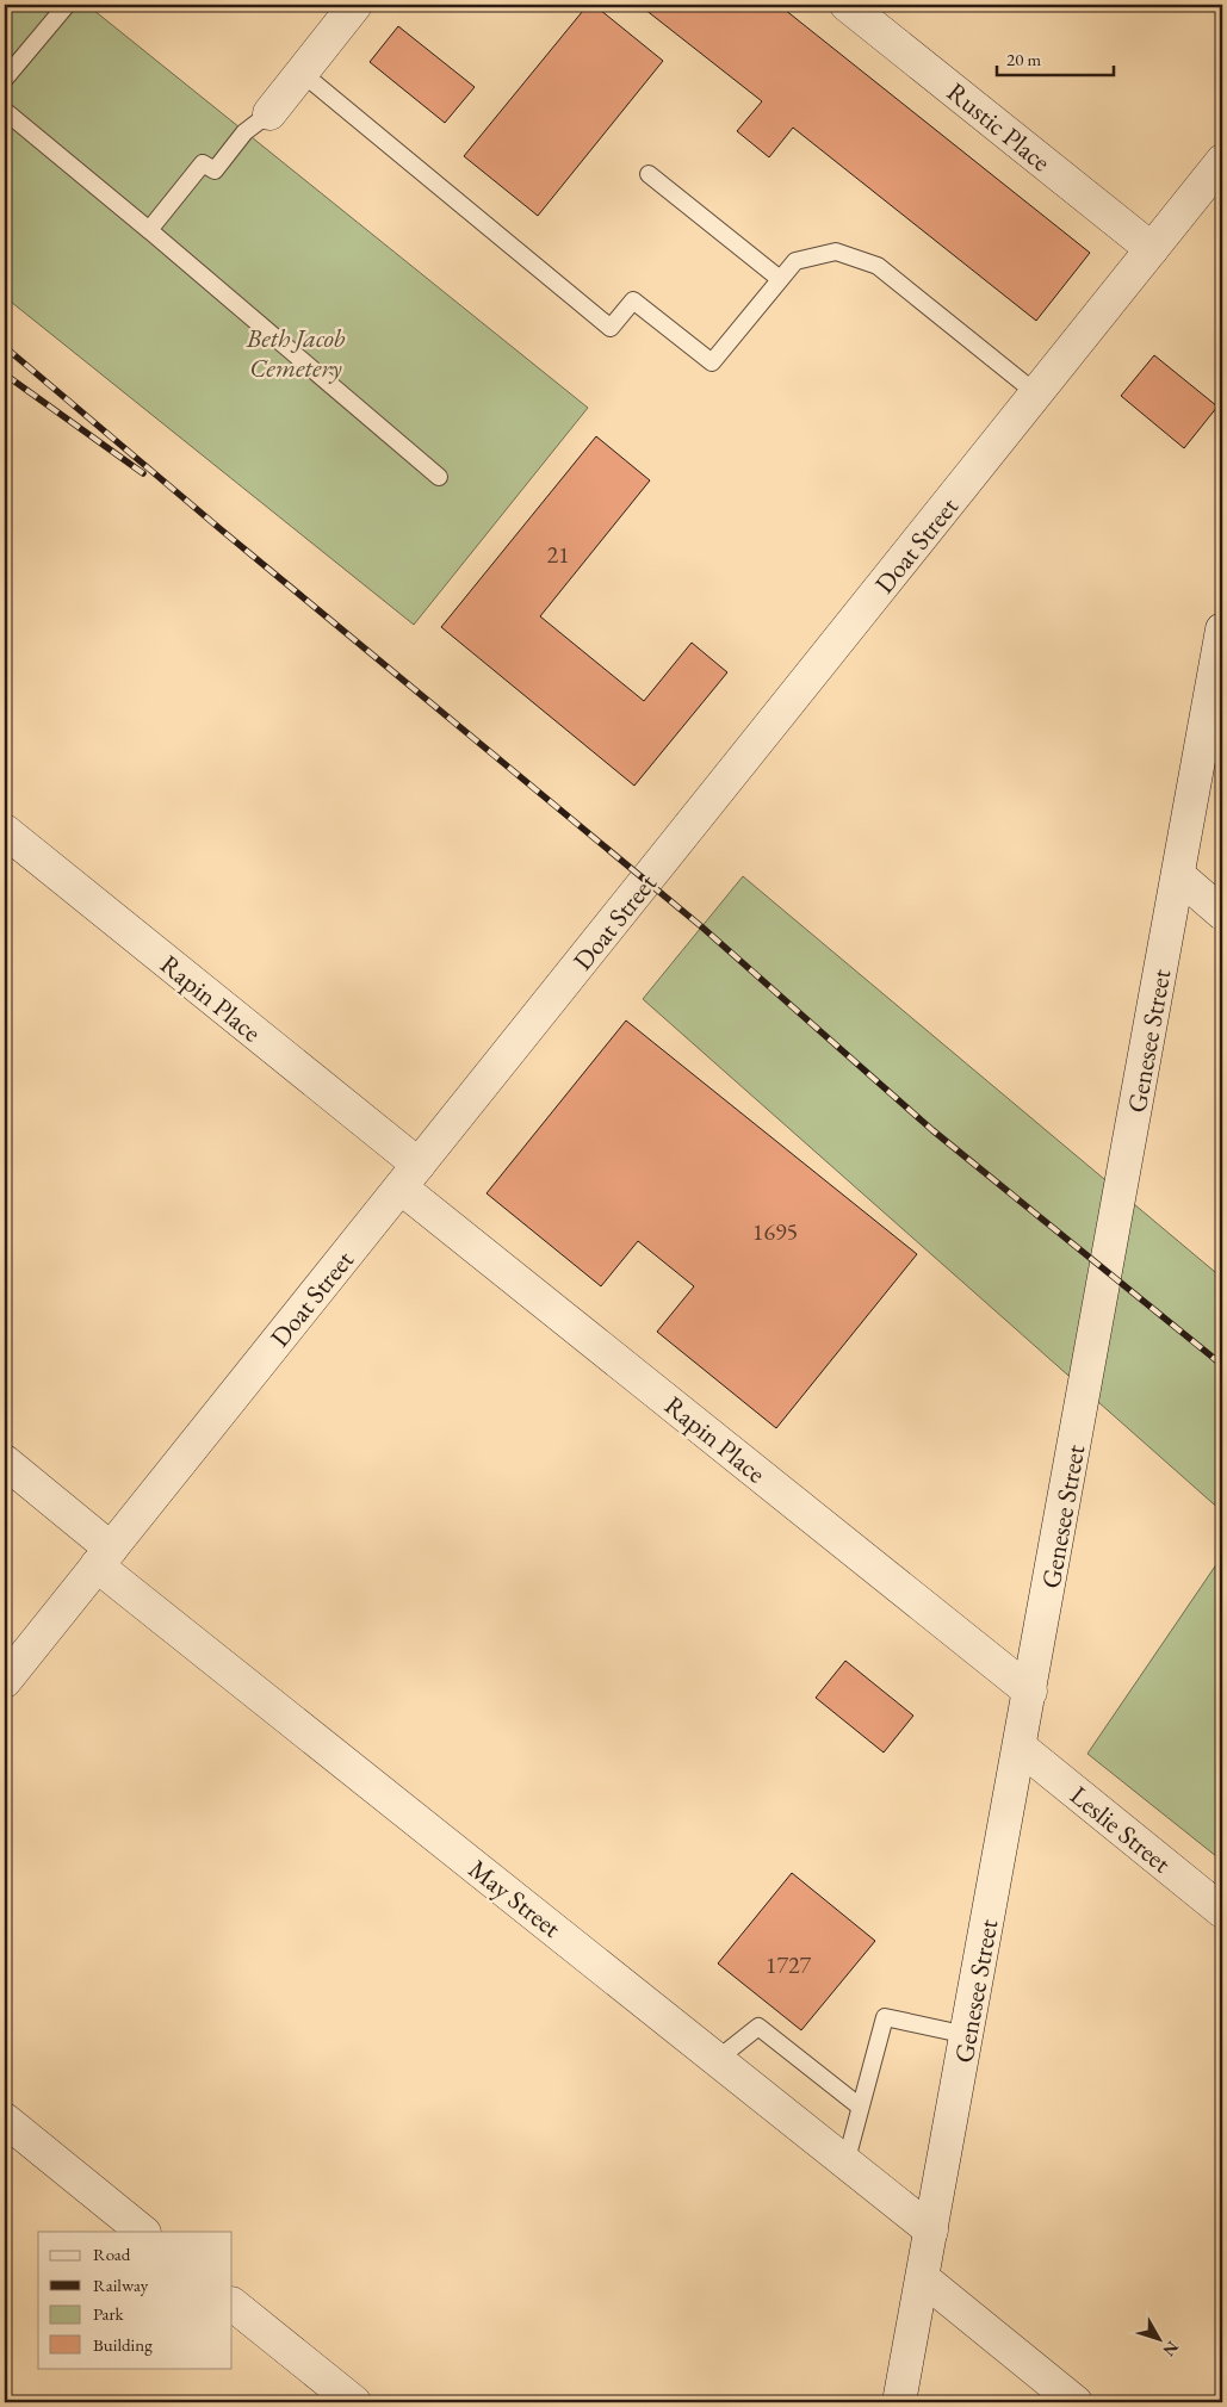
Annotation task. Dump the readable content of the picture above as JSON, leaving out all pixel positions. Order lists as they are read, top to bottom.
{
  "streets": {
    "street": [
      "Rustic Place",
      "Doat Street",
      "Rapin Place",
      "Genesee Street",
      "Leslie Street",
      "May Street"
    ]
  },
  "crossings": [
    ["Rustic Place", "Doat Street"],
    ["Doat Street", "Rapin Place"],
    ["Doat Street", "May Street"],
    ["Rapin Place", "Genesee Street"],
    ["Genesee Street", "Leslie Street"],
    ["Genesee Street", "May Street"]
  ],
  "parks": ["Beth Jacob Cemetery"],
  "house_numbers": ["21", "1695", "1727"],
  "legend": [
    "Road",
    "Railway",
    "Park",
    "Building"
  ],
  "scale_bar": "20 m",
  "north": "bottom right"
}
